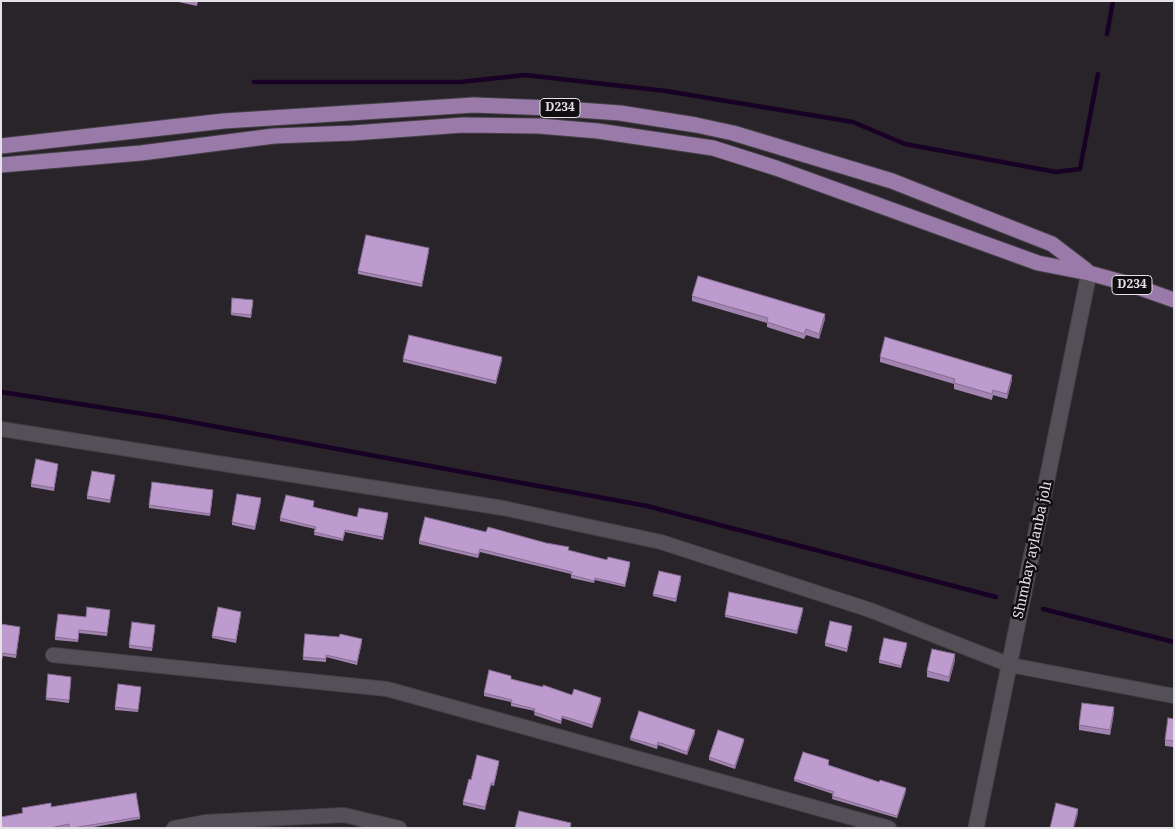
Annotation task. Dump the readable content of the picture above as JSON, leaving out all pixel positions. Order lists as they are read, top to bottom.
{
  "streets": {
    "main road": ["D234", "Shımbay aylanba jolı"]
  },
  "crossings": [
    ["D234", "Shımbay aylanba jolı"]
  ]
}
